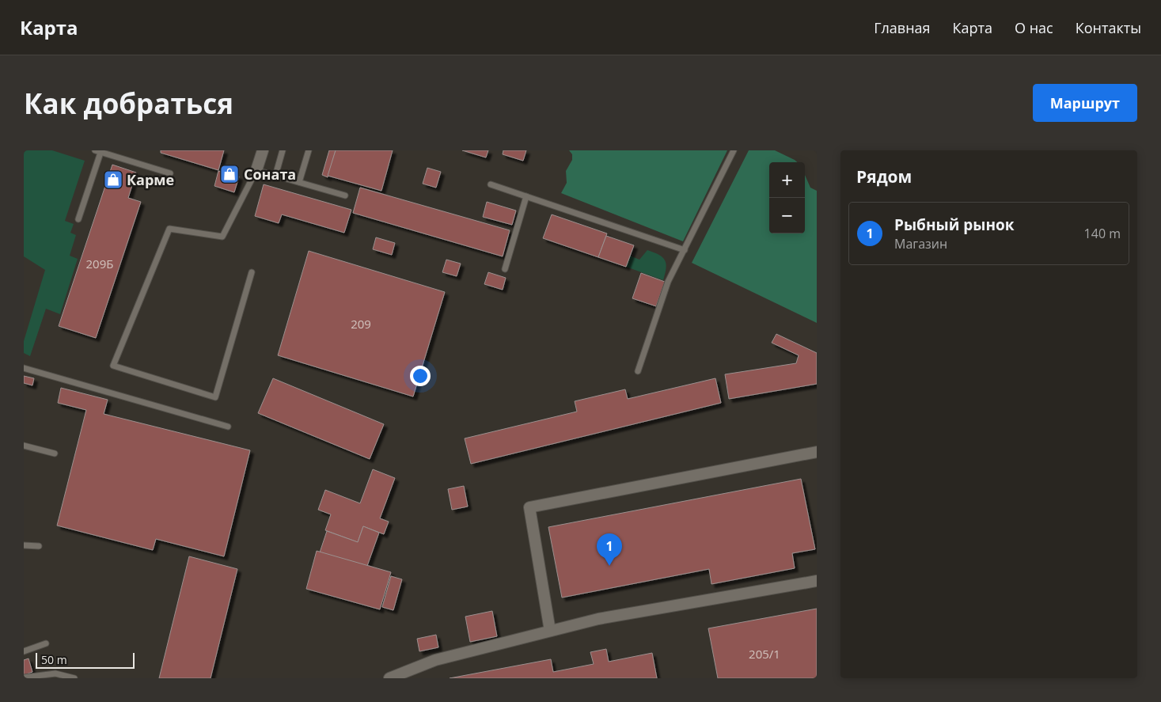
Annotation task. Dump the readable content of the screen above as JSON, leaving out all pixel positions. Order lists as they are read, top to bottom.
{
  "places": {
    "shop": ["Соната", "Карме"]
  },
  "house_numbers": ["209Б", "209", "205/1"],
  "scale_bar": "50 m",
  "page": {
    "header": "Карта",
    "nav": [
      "Главная",
      "Карта",
      "О нас",
      "Контакты"
    ],
    "buttons": "Маршрут",
    "title": "Как добраться",
    "heading": "Рядом",
    "map_buttons": ["+", "−"],
    "list": [
      {
        "mark": "1",
        "name": "Рыбный рынок",
        "note": "Магазин",
        "value": "140 m"
      }
    ],
    "pins": "1",
    "scale": "50 m"
  }
}
